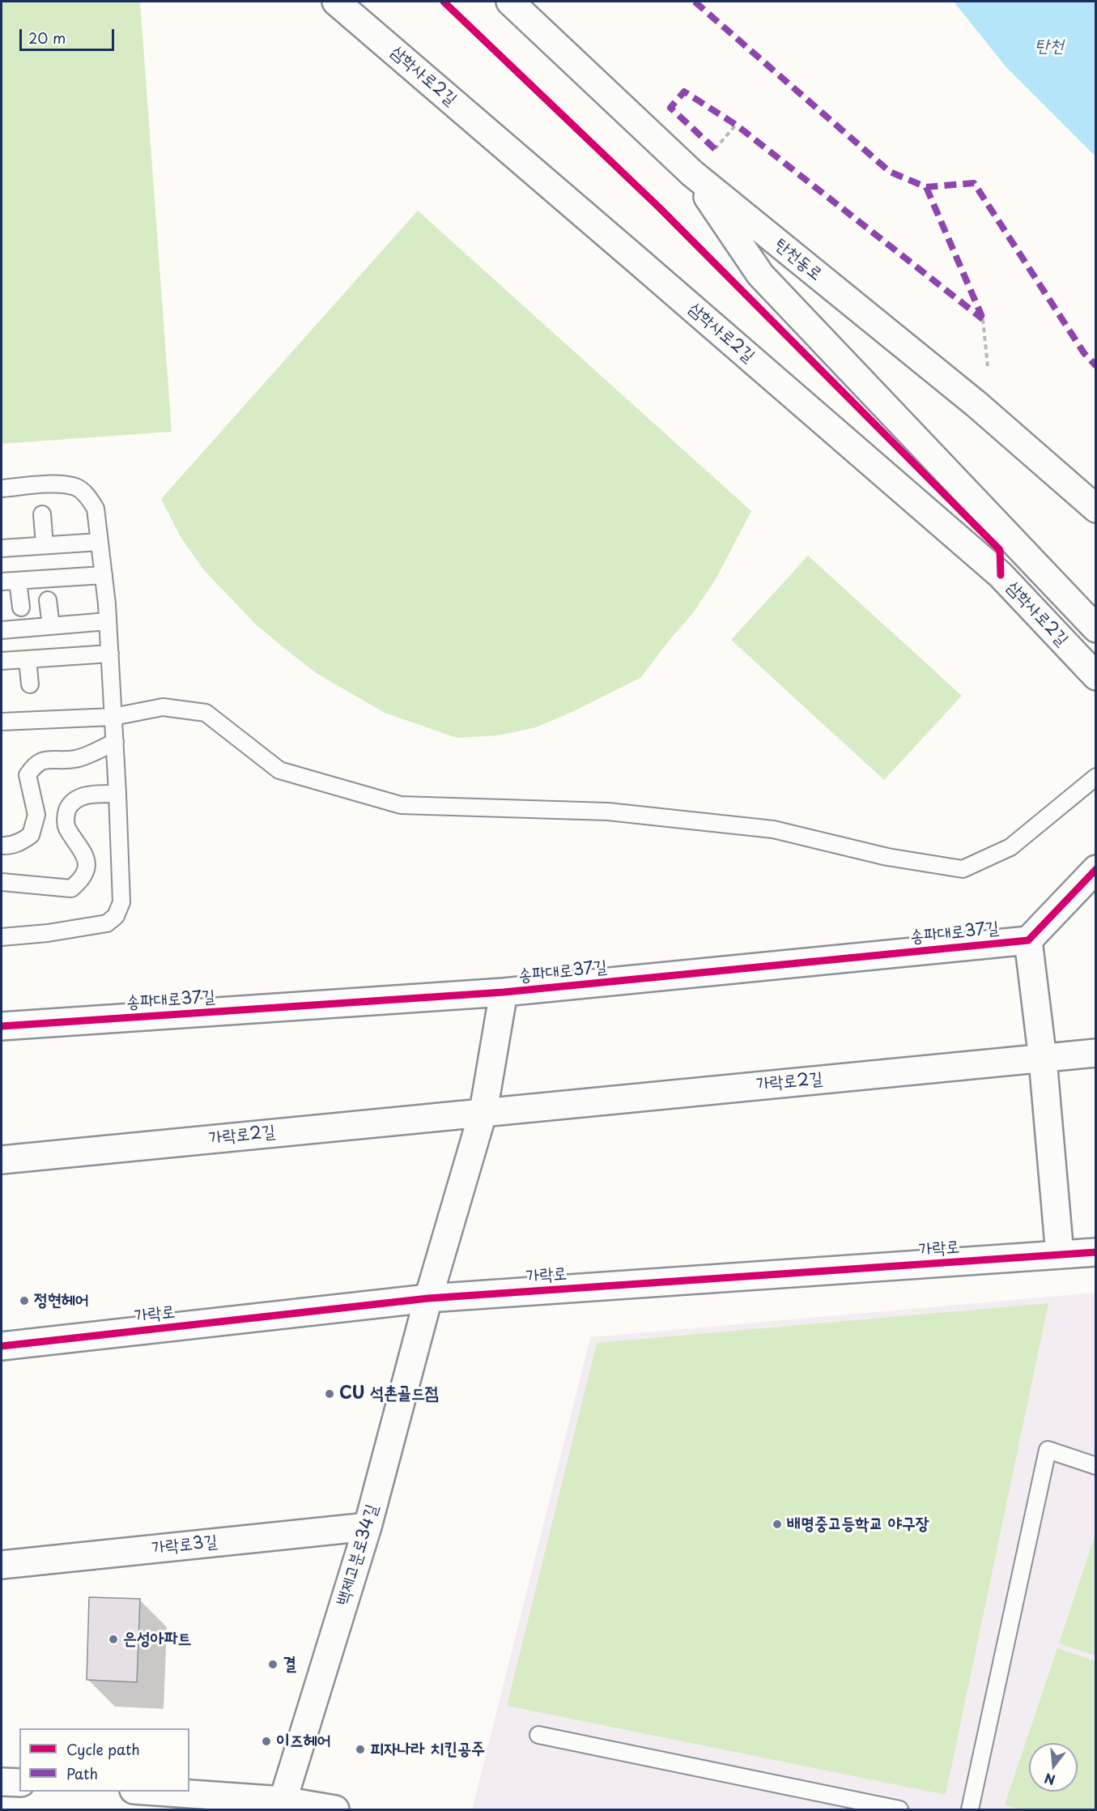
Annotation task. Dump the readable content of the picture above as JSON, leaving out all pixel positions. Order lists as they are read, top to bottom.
{
  "streets": {
    "street": [
      "삼학사로2길",
      "탄천동로",
      "송파대로37길",
      "가락로2길",
      "가락로",
      "가락로3길",
      "백제고분로34길"
    ]
  },
  "crossings": [
    ["삼학사로2길", "탄천동로"],
    ["가락로", "백제고분로34길"],
    ["가락로3길", "백제고분로34길"]
  ],
  "water": ["탄천"],
  "places": [
    "정현헤어",
    "CU 석촌골드점",
    "배명중고등학교 야구장",
    "은성아파트",
    "결",
    "이즈헤어",
    "피자나라 치킨공주"
  ],
  "legend": ["Cycle path", "Path"],
  "scale_bar": "20 m",
  "north": "bottom"
}
